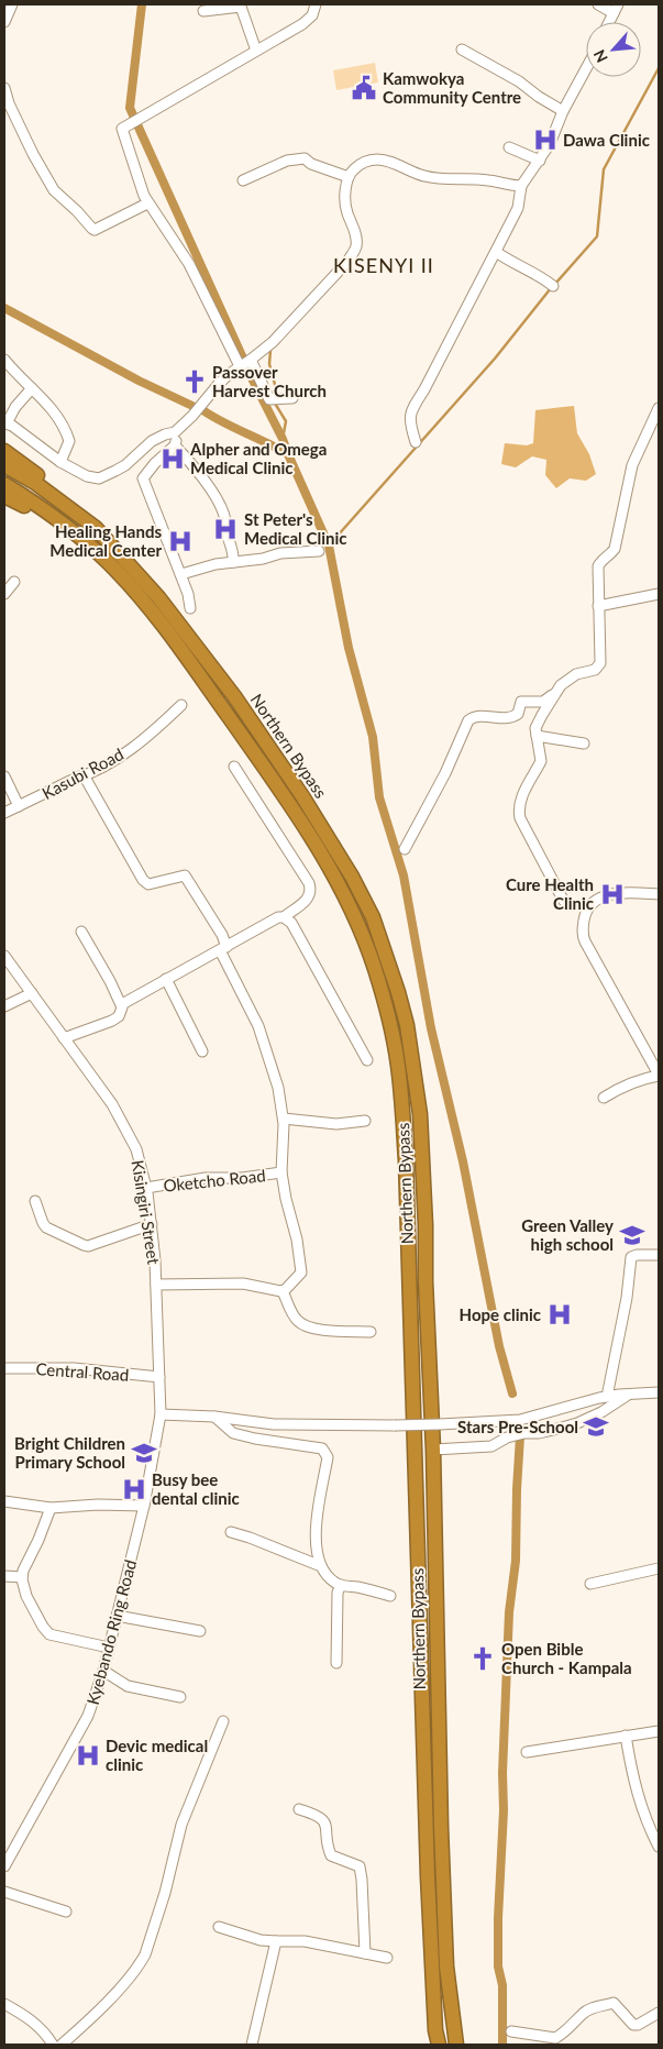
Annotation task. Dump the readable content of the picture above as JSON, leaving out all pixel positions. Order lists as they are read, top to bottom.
{
  "streets": {
    "highway": ["Northern Bypass"],
    "street": [
      "Kasubi Road",
      "Oketcho Road",
      "Kisingiri Street",
      "Central Road",
      "Kyebando Ring Road"
    ]
  },
  "crossings": [
    ["Oketcho Road", "Kisingiri Street"],
    ["Kisingiri Street", "Central Road"],
    ["Kisingiri Street", "Kyebando Ring Road"],
    ["Central Road", "Kyebando Ring Road"]
  ],
  "districts": ["KISENYI II"],
  "places": {
    "public building": ["Kamwokya Community Centre"],
    "hospital": [
      "Dawa Clinic",
      "Alpher and Omega Medical Clinic",
      "St Peter's Medical Clinic",
      "Healing Hands Medical Center",
      "Cure Health Clinic",
      "Hope clinic",
      "Busy bee dental clinic",
      "Devic medical clinic"
    ],
    "church": ["Passover Harvest Church", "Open Bible Church - Kampala"],
    "school or university": ["Green Valley high school", "Stars Pre-School", "Bright Children Primary School"]
  },
  "north": "bottom left"
}
